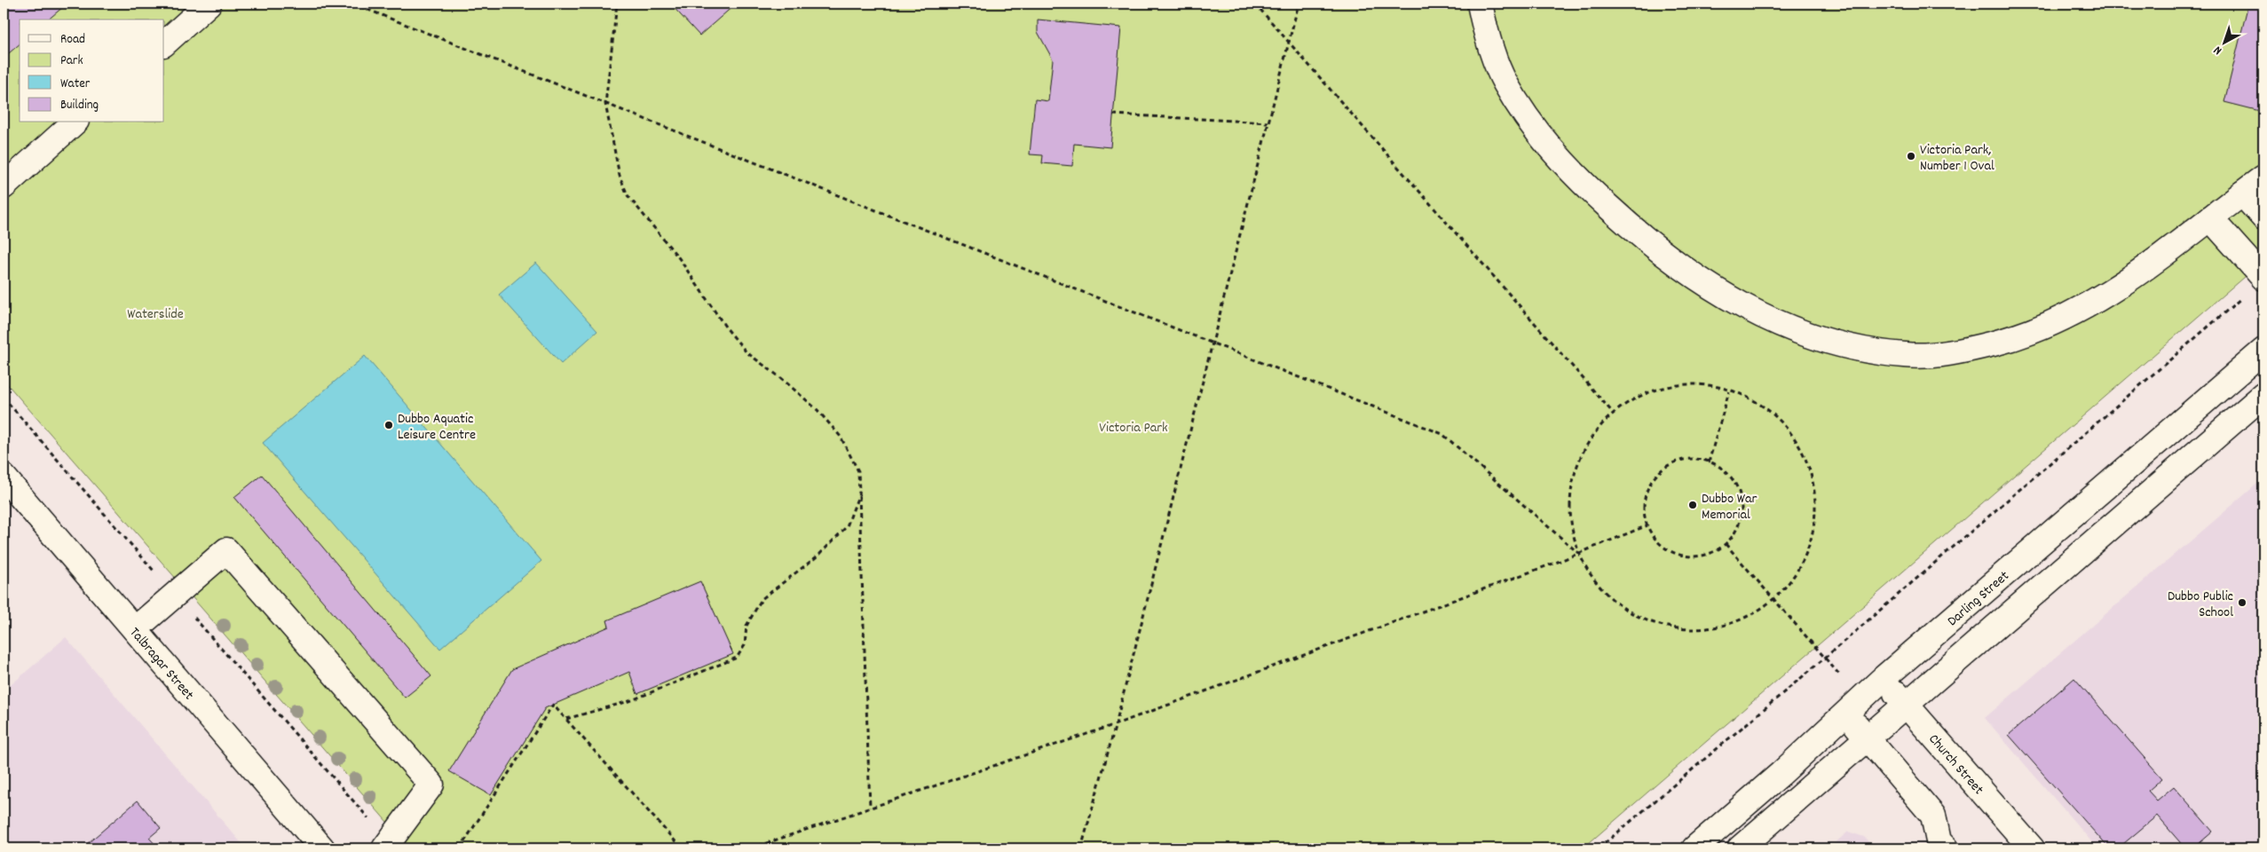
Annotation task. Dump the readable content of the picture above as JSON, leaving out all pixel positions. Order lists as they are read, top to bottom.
{
  "streets": {
    "street": ["Darling Street", "Talbragar Street", "Church Street"]
  },
  "crossings": [
    ["Darling Street", "Church Street"]
  ],
  "parks": ["Waterslide", "Victoria Park"],
  "places": [
    "Victoria Park, Number 1 Oval",
    "Dubbo Aquatic Leisure Centre",
    "Dubbo War Memorial",
    "Dubbo Public School"
  ],
  "legend": [
    "Road",
    "Park",
    "Water",
    "Building"
  ],
  "north": "bottom left"
}
